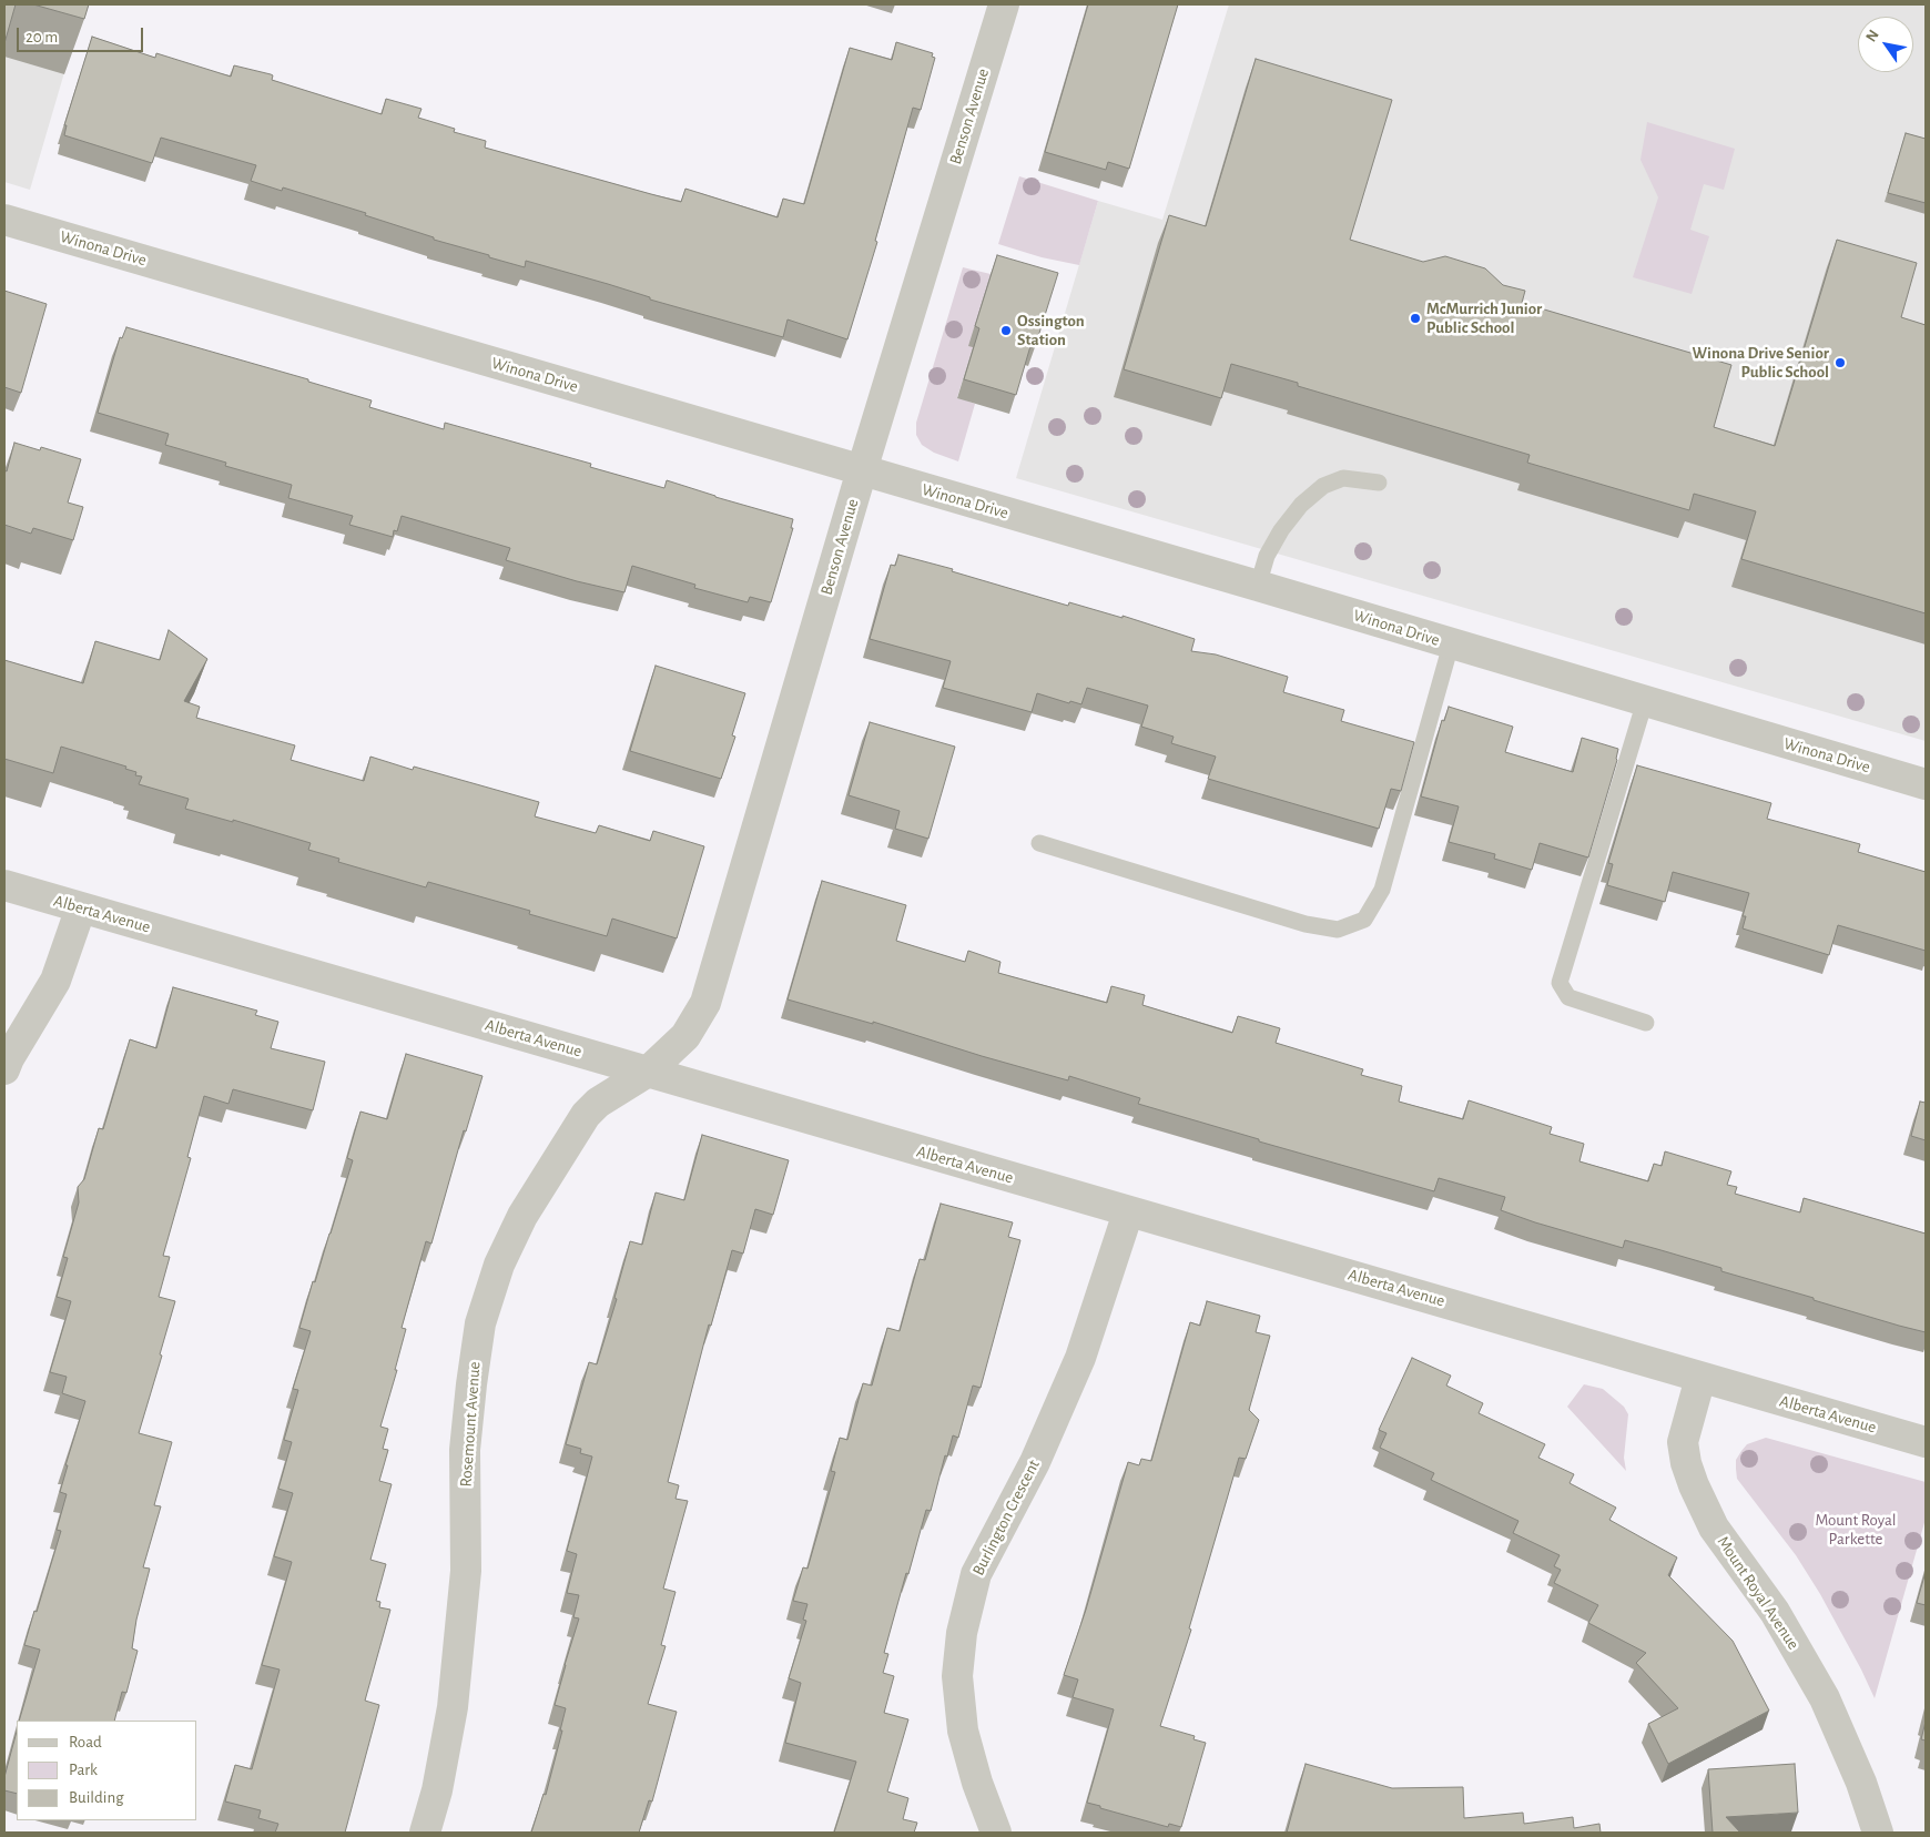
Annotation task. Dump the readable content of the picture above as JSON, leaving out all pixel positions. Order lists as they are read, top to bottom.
{
  "streets": {
    "street": [
      "Benson Avenue",
      "Winona Drive",
      "Alberta Avenue",
      "Rosemount Avenue",
      "Burlington Crescent",
      "Mount Royal Avenue"
    ]
  },
  "crossings": [
    ["Benson Avenue", "Winona Drive"],
    ["Benson Avenue", "Alberta Avenue"],
    ["Benson Avenue", "Rosemount Avenue"],
    ["Alberta Avenue", "Rosemount Avenue"],
    ["Alberta Avenue", "Burlington Crescent"],
    ["Alberta Avenue", "Mount Royal Avenue"]
  ],
  "parks": ["Mount Royal Parkette"],
  "places": ["McMurrich Junior Public School", "Ossington Station", "Winona Drive Senior Public School"],
  "legend": ["Road", "Park", "Building"],
  "scale_bar": "20 m",
  "north": "top left"
}
